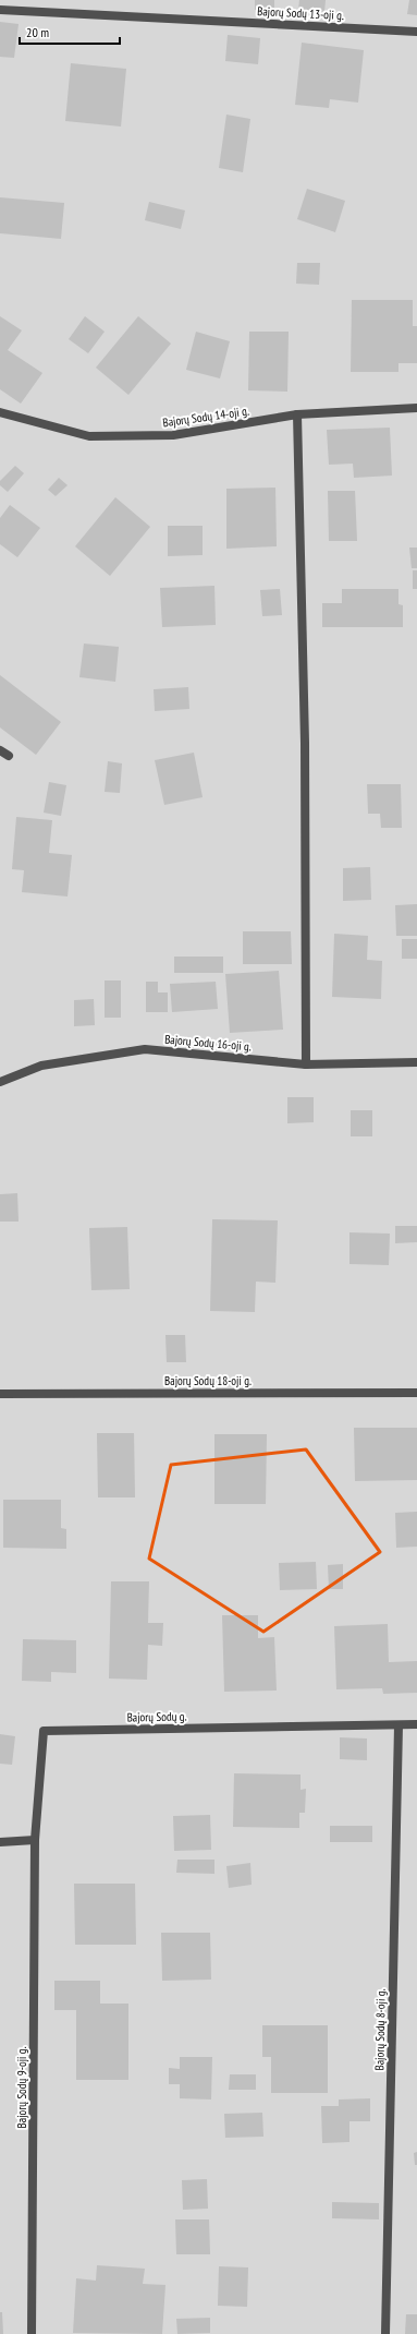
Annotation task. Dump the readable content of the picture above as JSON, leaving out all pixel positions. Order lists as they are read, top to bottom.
{
  "streets": {
    "street": [
      "Bajorų Sodų 13-oji g.",
      "Bajorų Sodų 14-oji g.",
      "Bajorų Sodų 16-oji g.",
      "Bajorų Sodų 18-oji g.",
      "Bajorų Sodų g.",
      "Bajorų Sodų 8-oji g.",
      "Bajorų Sodų 9-oji g."
    ]
  },
  "crossings": [
    ["Bajorų Sodų g.", "Bajorų Sodų 8-oji g."],
    ["Bajorų Sodų g.", "Bajorų Sodų 9-oji g."]
  ],
  "scale_bar": "20 m"
}
